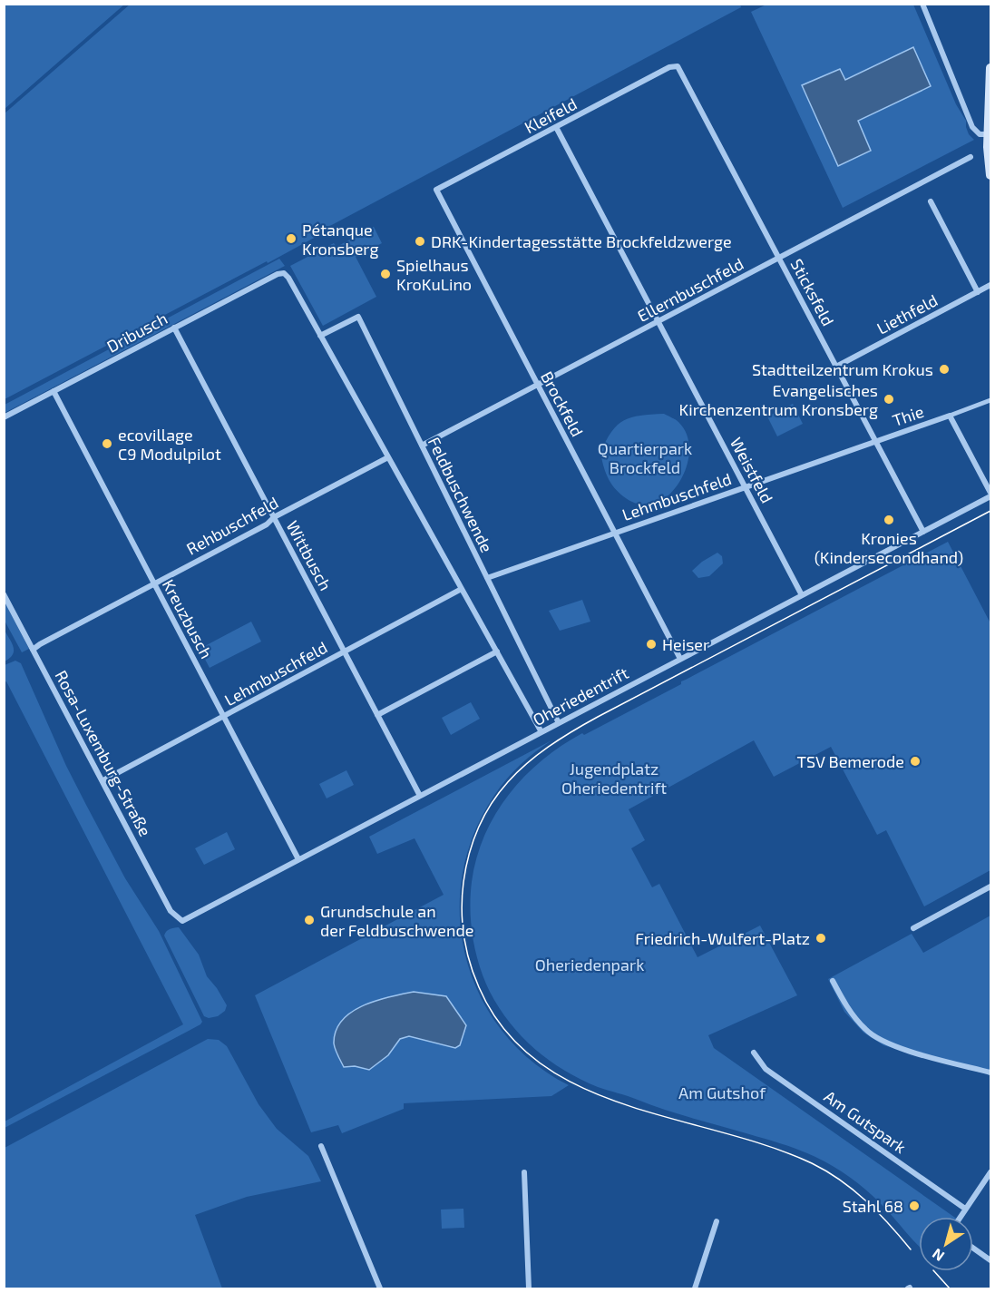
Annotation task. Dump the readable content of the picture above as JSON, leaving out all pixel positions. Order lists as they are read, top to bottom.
{
  "streets": {
    "street": [
      "Kleifeld",
      "Ellernbuschfeld",
      "Sticksfeld",
      "Liethfeld",
      "Dribusch",
      "Brockfeld",
      "Thie",
      "Weistfeld",
      "Feldbuschwende",
      "Lehmbuschfeld",
      "Rehbuschfeld",
      "Wittbusch",
      "Kreuzbusch",
      "Oheriedentrift",
      "Rosa-Luxemburg-Straße",
      "Am Gutspark"
    ]
  },
  "crossings": [
    ["Kleifeld", "Sticksfeld"],
    ["Kleifeld", "Brockfeld"],
    ["Kleifeld", "Weistfeld"],
    ["Ellernbuschfeld", "Sticksfeld"],
    ["Ellernbuschfeld", "Brockfeld"],
    ["Ellernbuschfeld", "Weistfeld"],
    ["Ellernbuschfeld", "Feldbuschwende"],
    ["Sticksfeld", "Liethfeld"],
    ["Sticksfeld", "Thie"],
    ["Sticksfeld", "Lehmbuschfeld"],
    ["Sticksfeld", "Oheriedentrift"],
    ["Dribusch", "Feldbuschwende"],
    ["Dribusch", "Wittbusch"],
    ["Dribusch", "Kreuzbusch"],
    ["Brockfeld", "Lehmbuschfeld"],
    ["Brockfeld", "Oheriedentrift"],
    ["Thie", "Lehmbuschfeld"],
    ["Thie", "Oheriedentrift"],
    ["Weistfeld", "Lehmbuschfeld"],
    ["Weistfeld", "Oheriedentrift"],
    ["Feldbuschwende", "Lehmbuschfeld"],
    ["Feldbuschwende", "Oheriedentrift"],
    ["Lehmbuschfeld", "Wittbusch"],
    ["Lehmbuschfeld", "Kreuzbusch"],
    ["Lehmbuschfeld", "Rosa-Luxemburg-Straße"],
    ["Rehbuschfeld", "Wittbusch"],
    ["Rehbuschfeld", "Kreuzbusch"],
    ["Rehbuschfeld", "Rosa-Luxemburg-Straße"],
    ["Wittbusch", "Oheriedentrift"],
    ["Kreuzbusch", "Oheriedentrift"],
    ["Oheriedentrift", "Rosa-Luxemburg-Straße"]
  ],
  "parks": [
    "Quartierpark Brockfeld",
    "Jugendplatz Oheriedentrift",
    "Oheriedenpark",
    "Am Gutshof"
  ],
  "places": [
    "Pétanque Kronsberg",
    "DRK-Kindertagesstätte Brockfeldzwerge",
    "Spielhaus KroKuLino",
    "Stadtteilzentrum Krokus",
    "Evangelisches Kirchenzentrum Kronsberg",
    "ecovillage C9 Modulpilot",
    "Kronies (Kindersecondhand)",
    "Heiser",
    "TSV Bemerode",
    "Grundschule an der Feldbuschwende",
    "Friedrich-Wulfert-Platz",
    "Stahl 68"
  ],
  "north": "bottom left"
}
